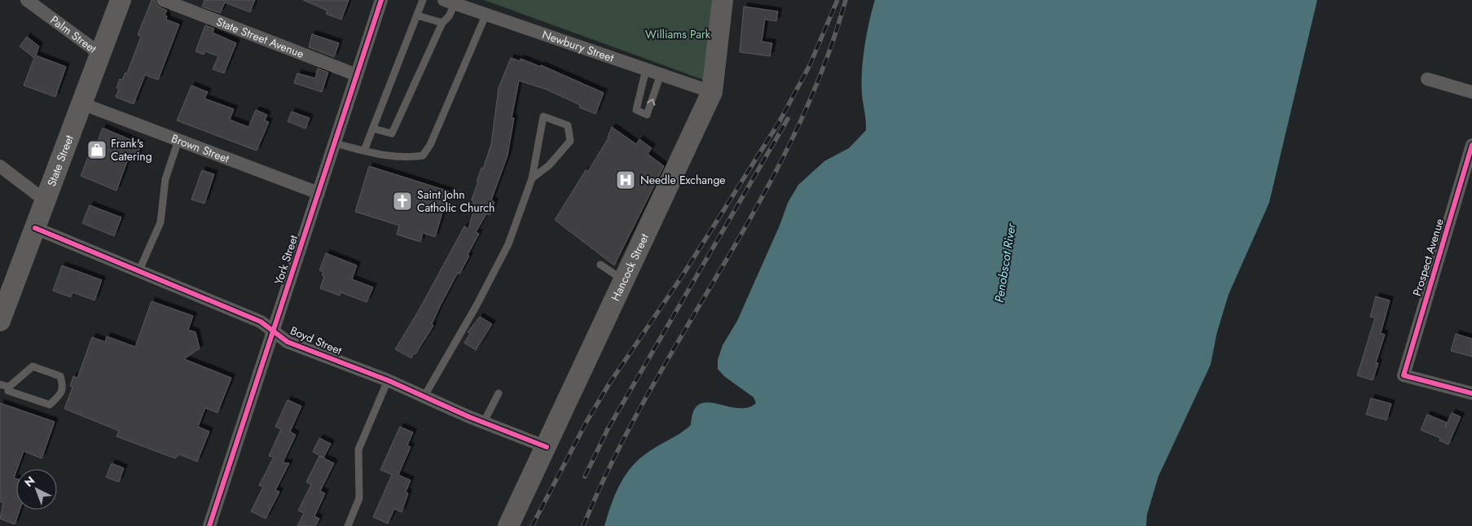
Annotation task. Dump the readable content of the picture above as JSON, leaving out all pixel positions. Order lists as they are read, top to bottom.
{
  "streets": {
    "main road": ["State Street", "Hancock Street"],
    "street": [
      "Palm Street",
      "State Street Avenue",
      "Newbury Street",
      "Brown Street",
      "Prospect Avenue",
      "York Street",
      "Boyd Street"
    ]
  },
  "crossings": [
    ["Palm Street", "State Street"],
    ["State Street Avenue", "York Street"],
    ["Newbury Street", "Hancock Street"],
    ["Brown Street", "State Street"],
    ["Brown Street", "York Street"],
    ["State Street", "Boyd Street"],
    ["York Street", "Boyd Street"],
    ["Hancock Street", "Boyd Street"]
  ],
  "water": ["Penobscot River"],
  "parks": ["Williams Park"],
  "places": {
    "shop": ["Frank's Catering"],
    "hospital": ["Needle Exchange"],
    "church": ["Saint John Catholic Church"]
  },
  "north": "top left"
}
